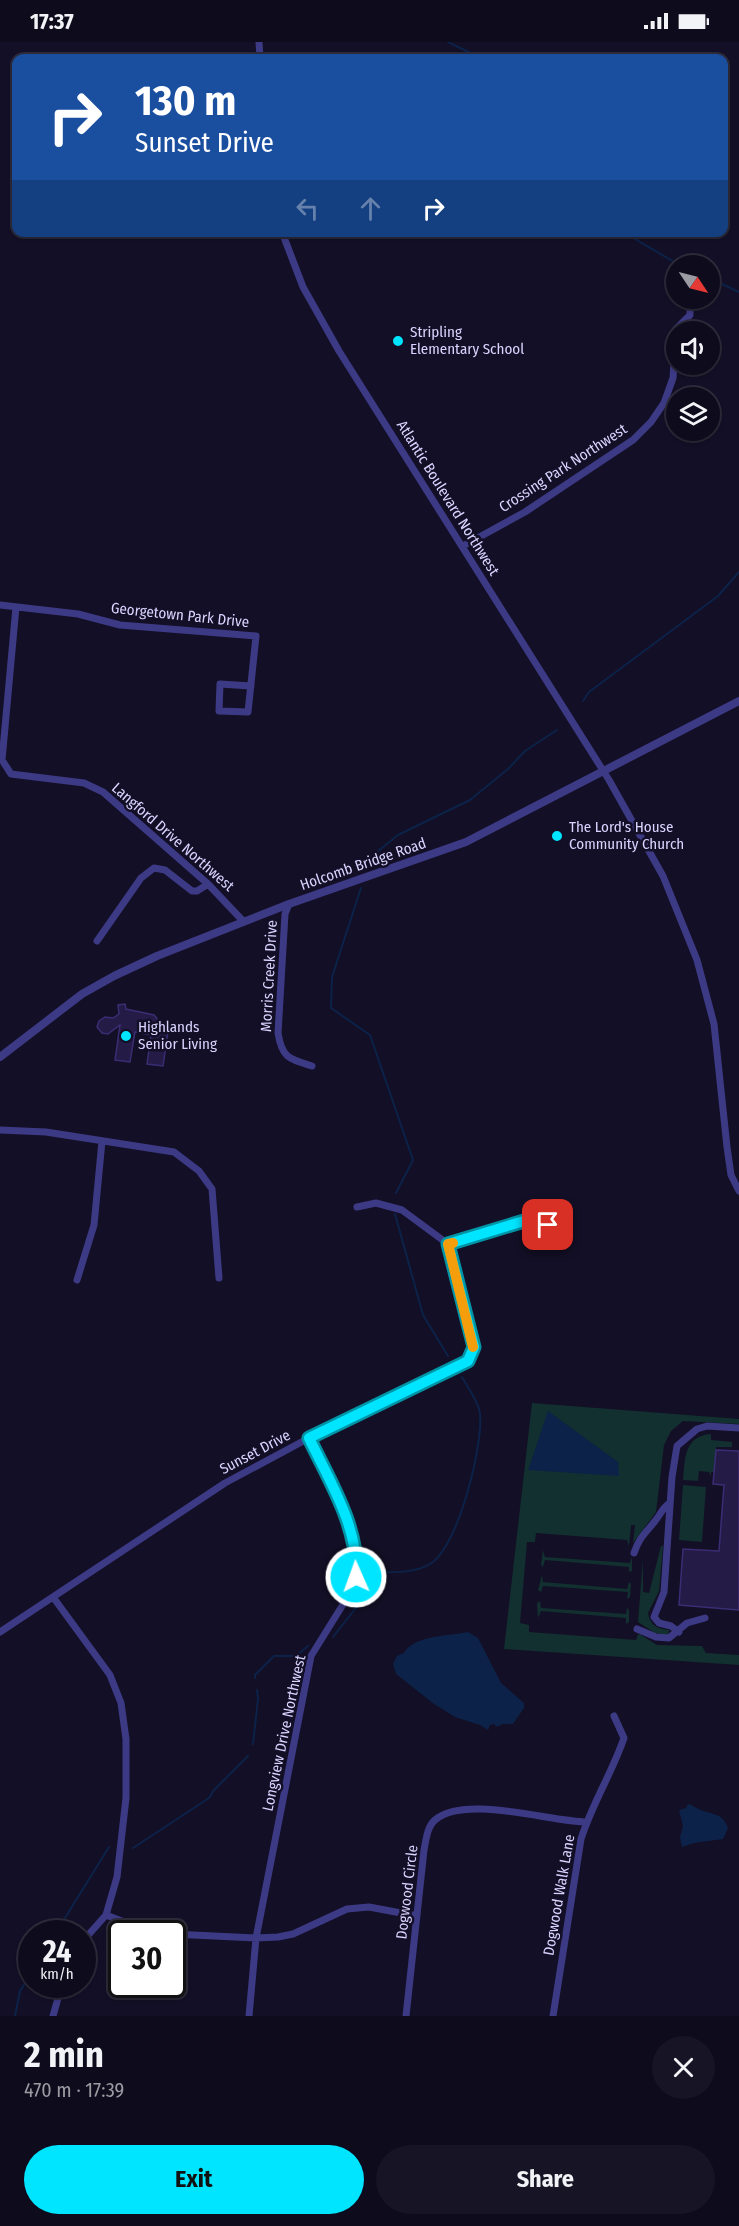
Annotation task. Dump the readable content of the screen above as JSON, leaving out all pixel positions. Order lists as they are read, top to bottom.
{
  "streets": {
    "street": [
      "Crossing Park Northwest",
      "Atlantic Boulevard Northwest",
      "Georgetown Park Drive",
      "Langford Drive Northwest",
      "Holcomb Bridge Road",
      "Morris Creek Drive",
      "Sunset Drive",
      "Longview Drive Northwest",
      "Dogwood Circle",
      "Dogwood Walk Lane"
    ]
  },
  "crossings": [
    ["Crossing Park Northwest", "Atlantic Boulevard Northwest"],
    ["Atlantic Boulevard Northwest", "Holcomb Bridge Road"],
    ["Georgetown Park Drive", "Langford Drive Northwest"],
    ["Langford Drive Northwest", "Holcomb Bridge Road"],
    ["Holcomb Bridge Road", "Morris Creek Drive"],
    ["Sunset Drive", "Longview Drive Northwest"],
    ["Dogwood Circle", "Dogwood Walk Lane"]
  ],
  "places": ["Stripling Elementary School", "The Lord's House Community Church", "Highlands Senior Living"],
  "north": "bottom right",
  "page": {
    "status": "17:37",
    "turn": ["130 m", "Sunset Drive"],
    "speed": "24 km/h",
    "limit": "30",
    "heading": ["2 min", "470 m · 17:39"],
    "buttons": ["Exit", "Share"]
  }
}
